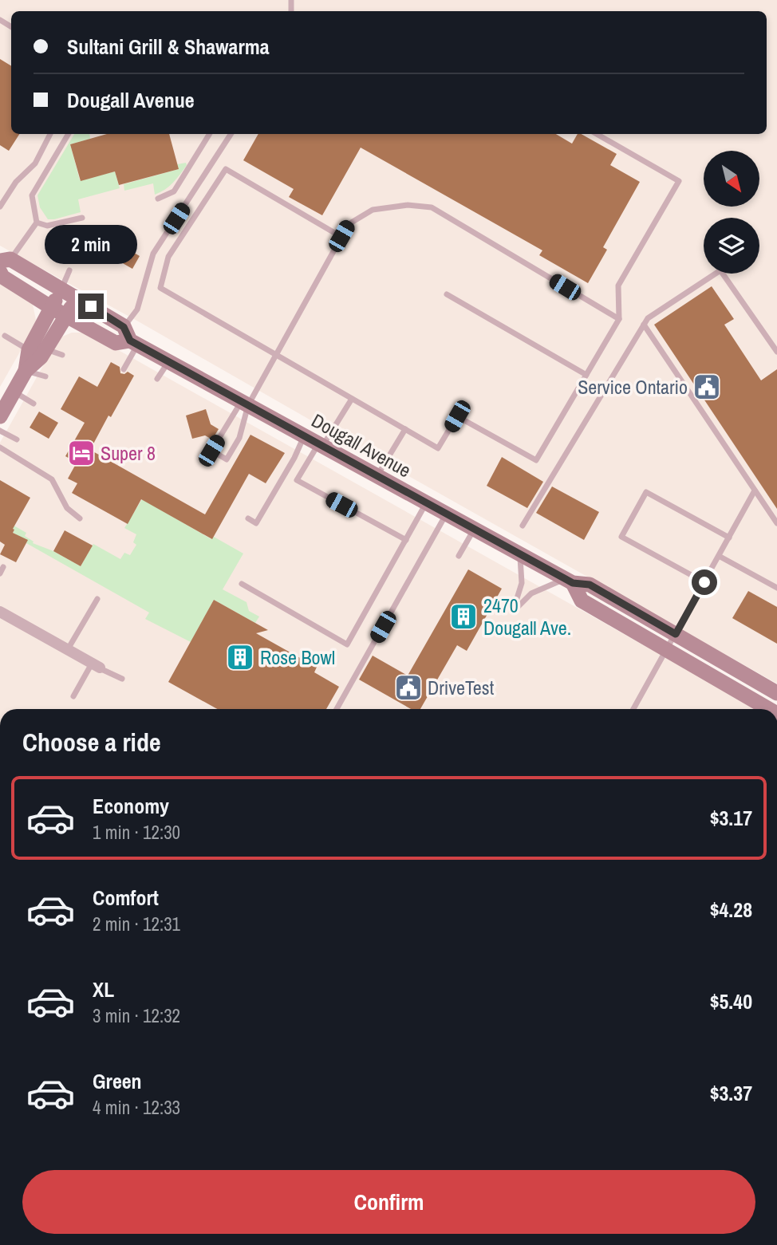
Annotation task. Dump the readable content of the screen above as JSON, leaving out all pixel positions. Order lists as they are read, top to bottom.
{
  "streets": {
    "street": ["Dougall Avenue"]
  },
  "places": {
    "public building": ["Service Ontario", "DriveTest"],
    "hotel": ["Super 8"],
    "building": ["2470 Dougall Ave.", "Rose Bowl"]
  },
  "north": "bottom right",
  "page": {
    "banner": ["Sultani Grill & Shawarma", "Dougall Avenue"],
    "bubble": "2 min",
    "heading": "Choose a ride",
    "list": [
      {
        "name": "Economy",
        "note": "1 min · 12:30",
        "value": "$3.17"
      },
      {
        "name": "Comfort",
        "note": "2 min · 12:31",
        "value": "$4.28"
      },
      {
        "name": "XL",
        "note": "3 min · 12:32",
        "value": "$5.40"
      },
      {
        "name": "Green",
        "note": "4 min · 12:33",
        "value": "$3.37"
      }
    ],
    "buttons": "Confirm"
  }
}
